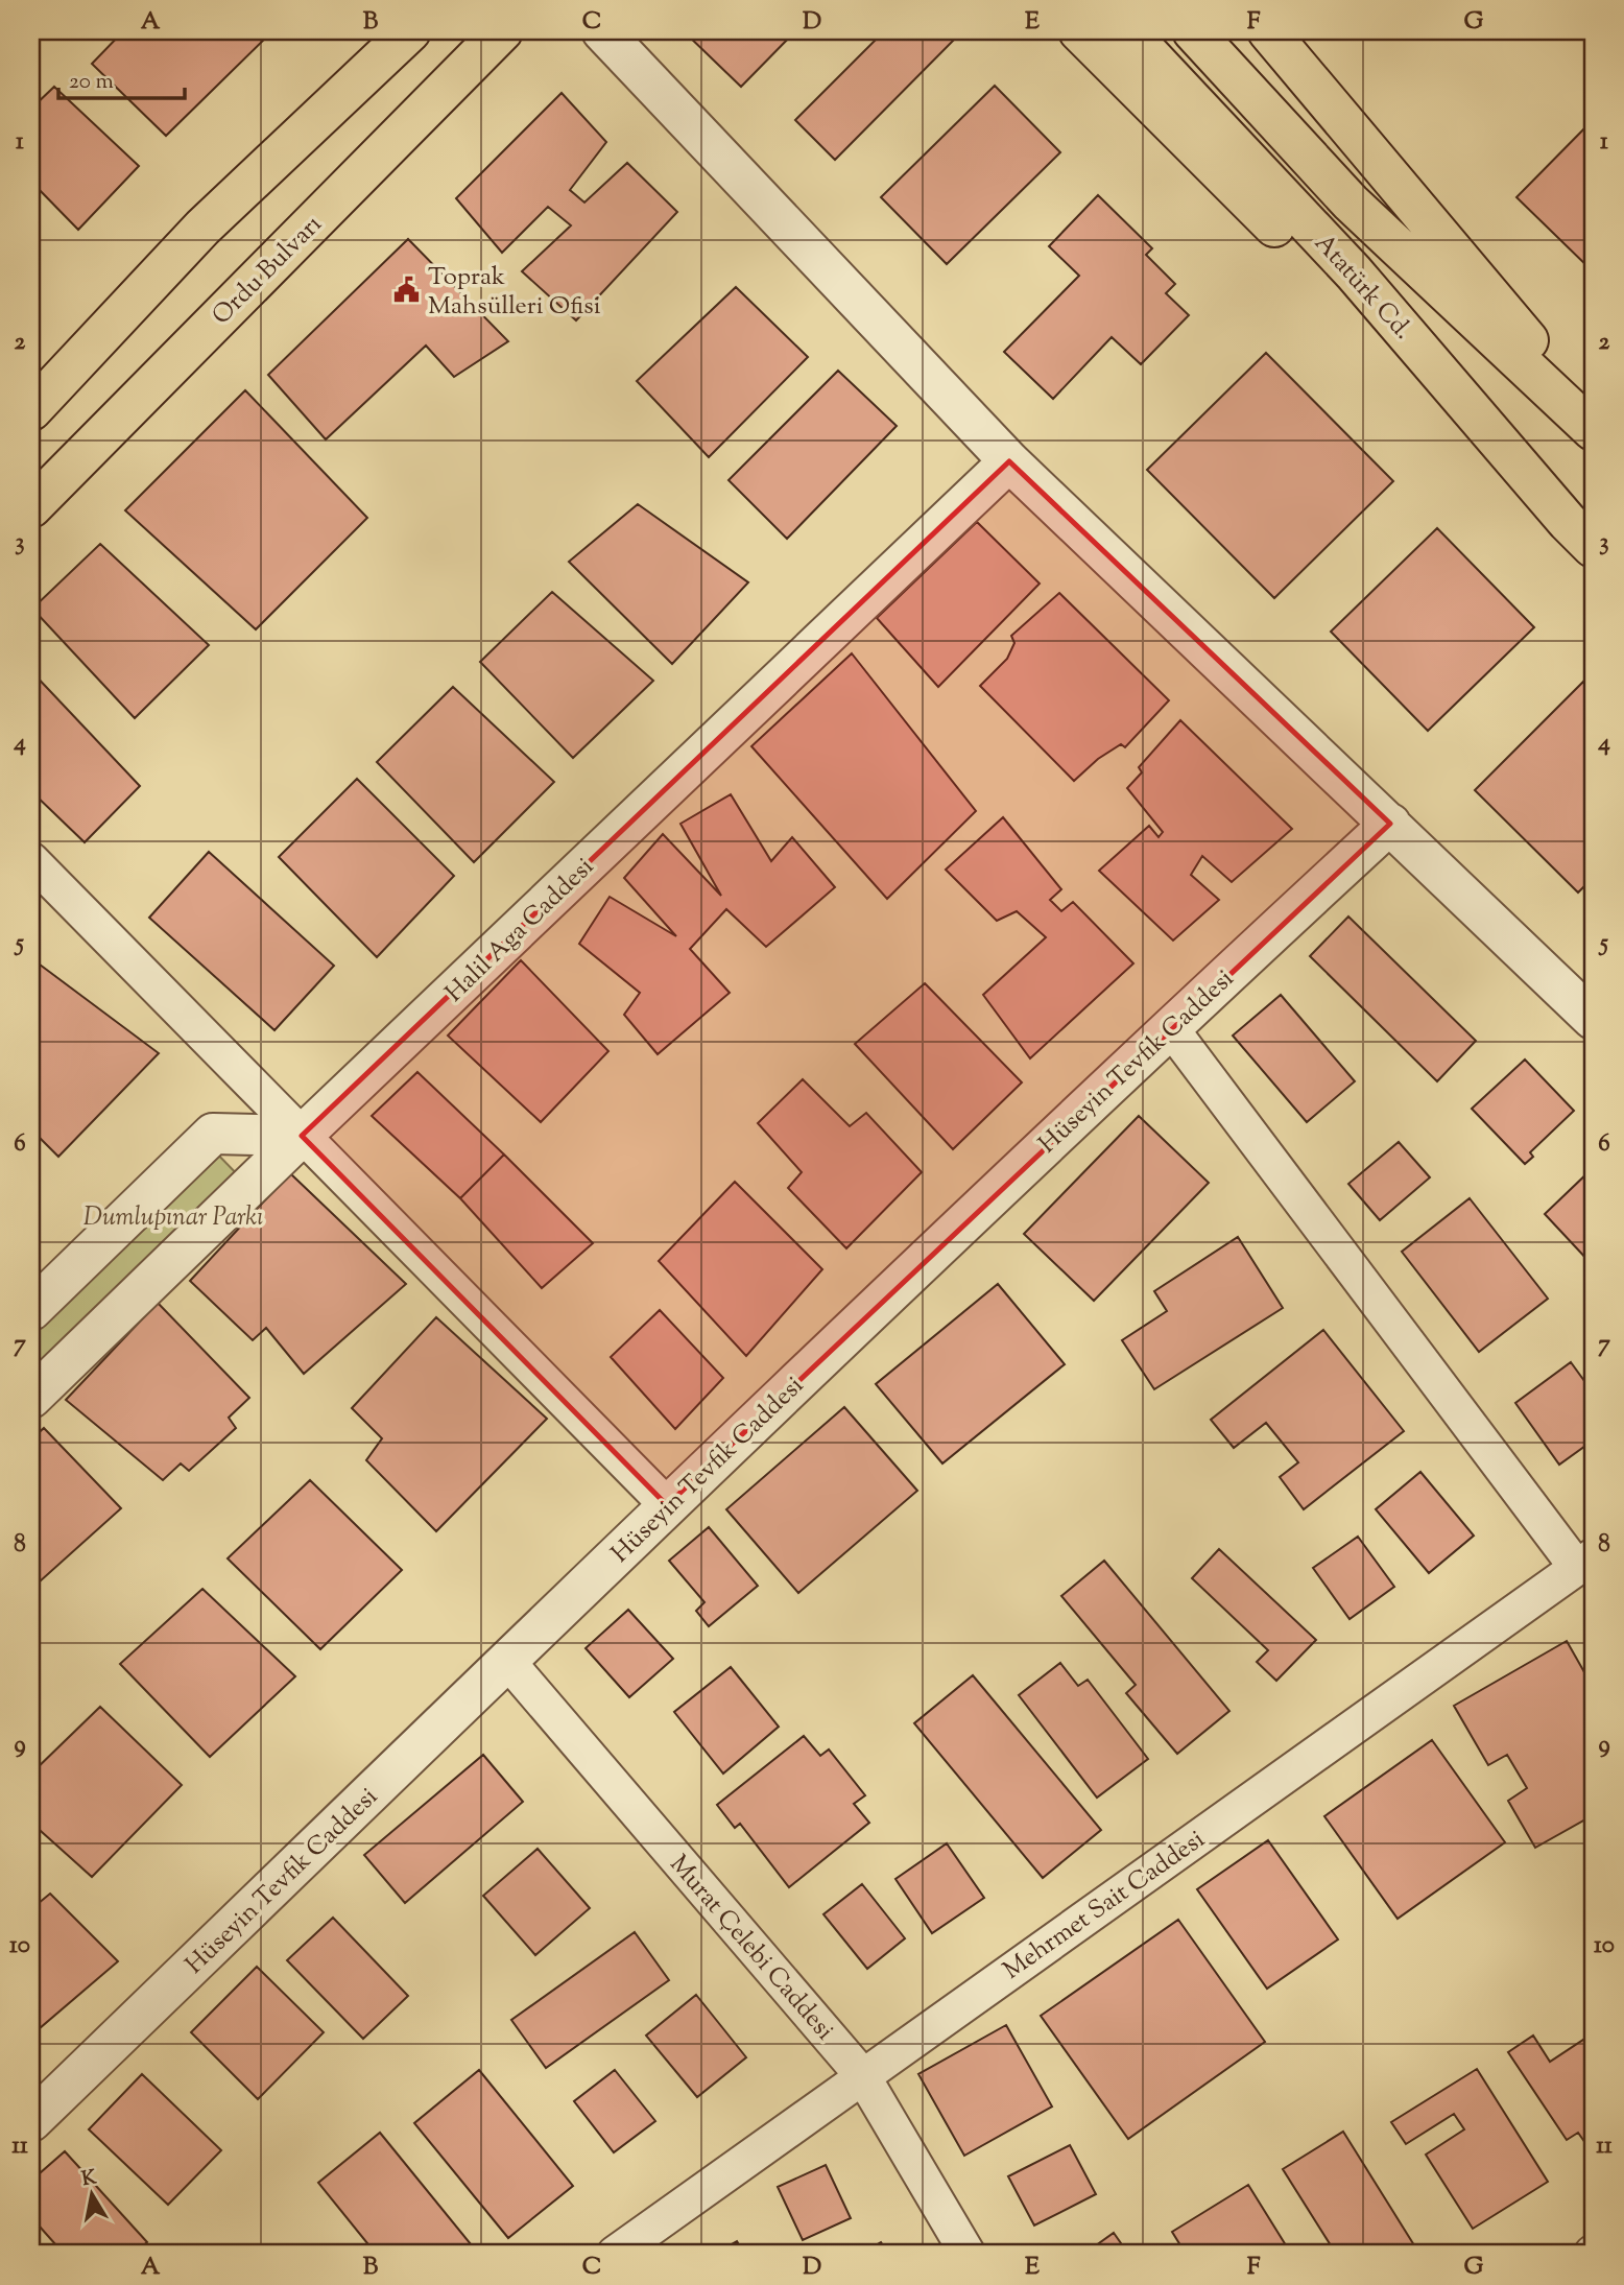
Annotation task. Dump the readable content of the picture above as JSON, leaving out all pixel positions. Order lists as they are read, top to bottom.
{
  "streets": {
    "main road": ["Ordu Bulvarı", "Atatürk Cd."],
    "street": [
      "Halil Aga Caddesi",
      "Hüseyin Tevfik Caddesi",
      "Mehrmet Sait Caddesi",
      "Murat Çelebi Caddesi"
    ]
  },
  "crossings": [
    ["Hüseyin Tevfik Caddesi", "Murat Çelebi Caddesi"],
    ["Mehrmet Sait Caddesi", "Murat Çelebi Caddesi"]
  ],
  "parks": ["Dumlupınar Parkı"],
  "places": {
    "public building": ["Toprak Mahsülleri Ofisi"]
  },
  "scale_bar": "20 m",
  "north": "top",
  "grid": {
    "columns": [
      "A",
      "B",
      "C",
      "D",
      "E",
      "F",
      "G"
    ],
    "rows": [
      "1",
      "2",
      "3",
      "4",
      "5",
      "6",
      "7",
      "8",
      "9",
      "10",
      "11"
    ]
  }
}
